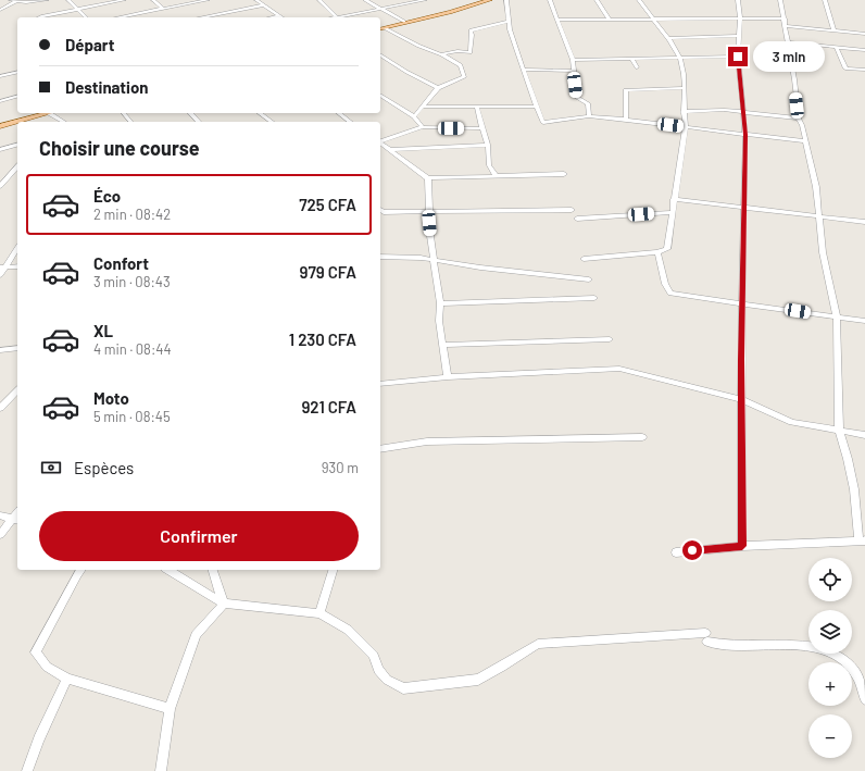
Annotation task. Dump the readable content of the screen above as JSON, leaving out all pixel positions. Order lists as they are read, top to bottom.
{
  "page": {
    "banner": ["Départ", "Destination"],
    "bubble": "3 min",
    "heading": "Choisir une course",
    "list": [
      {
        "name": "Éco",
        "note": "2 min · 08:42",
        "value": "725 CFA"
      },
      {
        "name": "Confort",
        "note": "3 min · 08:43",
        "value": "979 CFA"
      },
      {
        "name": "XL",
        "note": "4 min · 08:44",
        "value": "1 230 CFA"
      },
      {
        "name": "Moto",
        "note": "5 min · 08:45",
        "value": "921 CFA"
      }
    ],
    "pay": ["Espèces", "930 m"],
    "buttons": "Confirmer",
    "map_buttons": ["+", "−"]
  }
}
